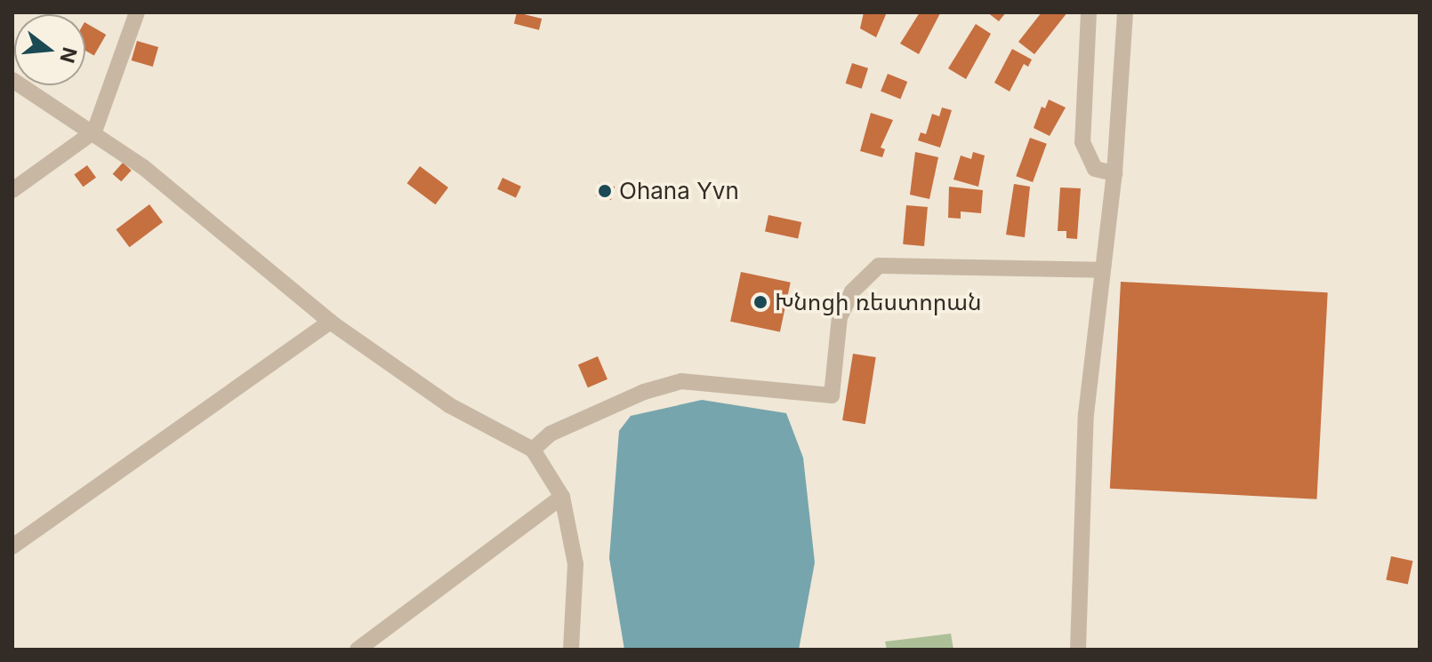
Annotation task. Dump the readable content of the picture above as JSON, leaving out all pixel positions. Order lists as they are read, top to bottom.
{
  "places": ["Ohana Yvn", "Խնոցի ռեստորան"],
  "north": "right"
}
